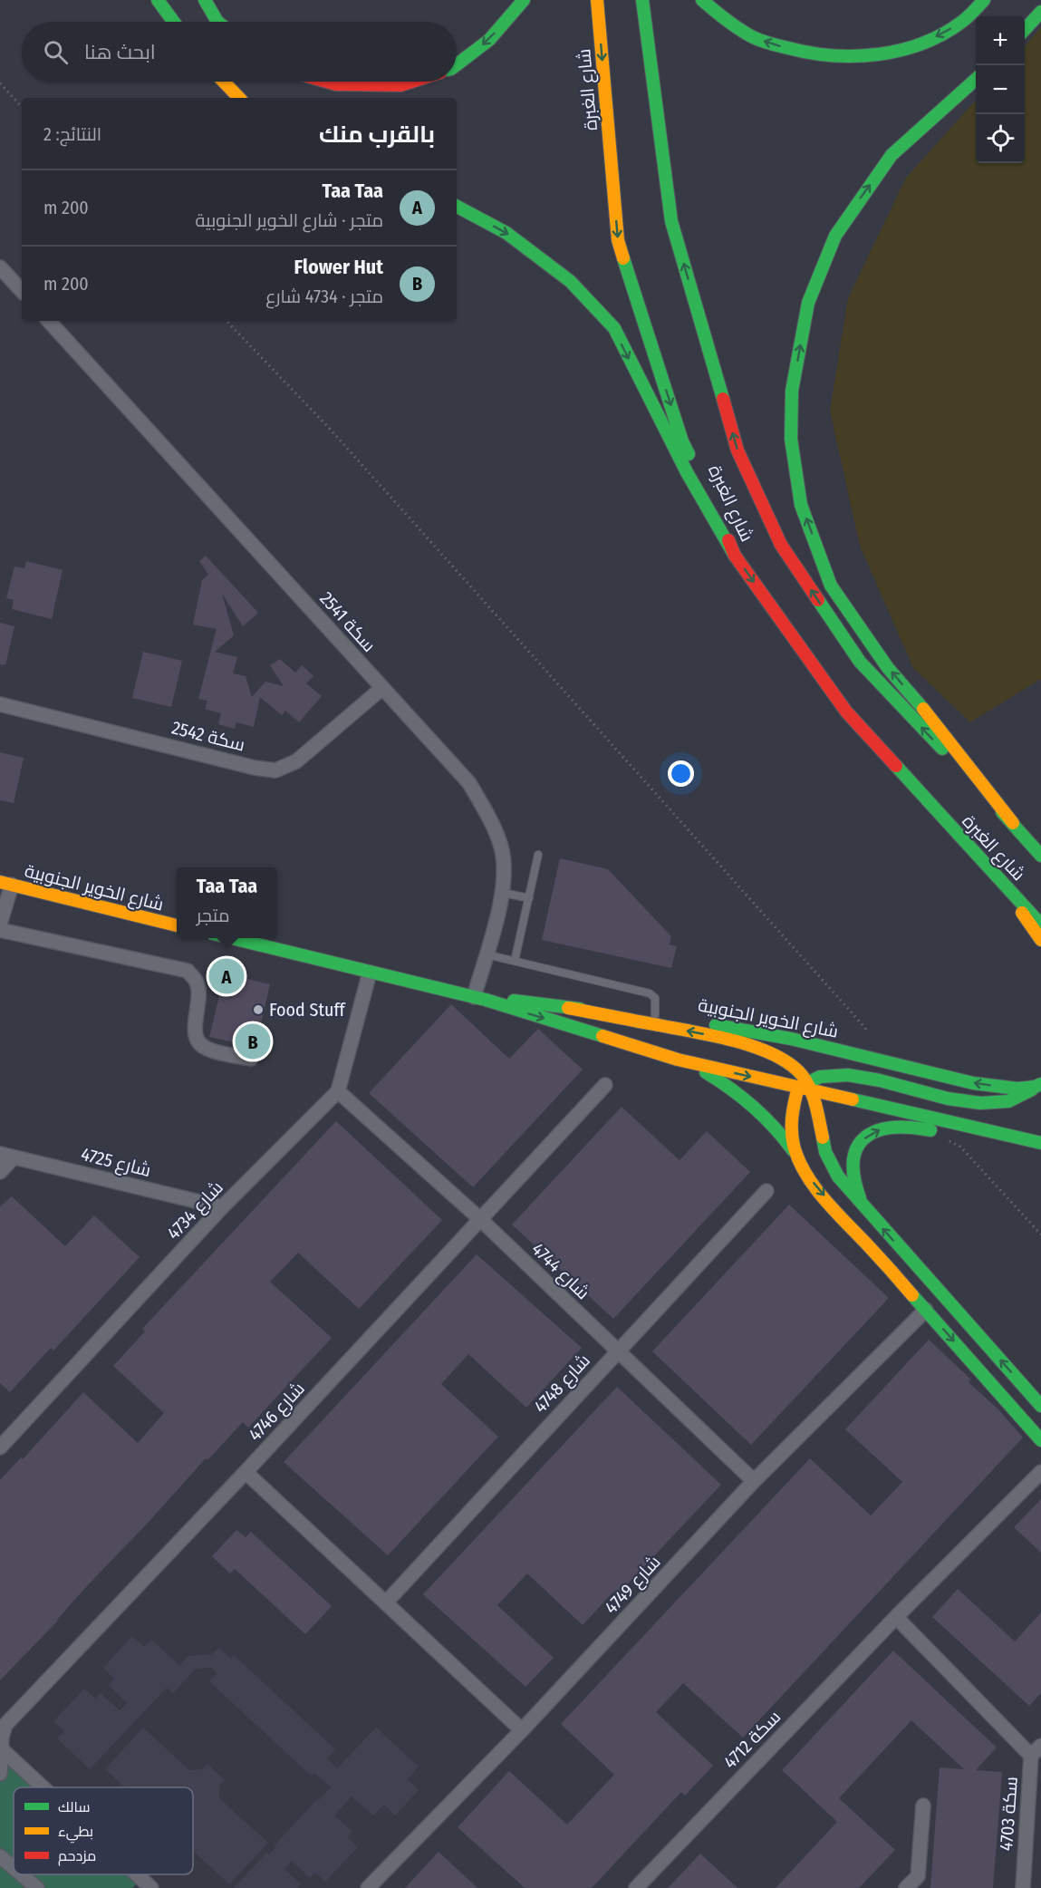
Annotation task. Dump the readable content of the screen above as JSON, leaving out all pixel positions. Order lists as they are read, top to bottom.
{
  "streets": {
    "main road": ["شارع الغبرة", "شارع الخوير الجنوبية"],
    "street": [
      "سكة 2541",
      "سكة 2542",
      "4725 شارع",
      "4734 شارع",
      "4744 شارع",
      "4748 شارع",
      "4746 شارع",
      "4749 شارع",
      "سكة 4712",
      "4703 سكة"
    ]
  },
  "crossings": [
    ["سكة 2541", "سكة 2542"],
    ["سكة 2541", "شارع الخوير الجنوبية"],
    ["4725 شارع", "4734 شارع"],
    ["4734 شارع", "4744 شارع"],
    ["4744 شارع", "4748 شارع"],
    ["4744 شارع", "4746 شارع"],
    ["4744 شارع", "4749 شارع"]
  ],
  "places": ["Food Stuff"],
  "legend": ["سالك", "بطيء", "مزدحم"],
  "page": {
    "map_buttons": ["+", "−"],
    "search": "ابحث هنا",
    "heading": ["بالقرب منك", "النتائج: 2"],
    "list": [
      {
        "mark": "A",
        "name": "Taa Taa",
        "note": "متجر · شارع الخوير الجنوبية",
        "value": "200 m"
      },
      {
        "mark": "B",
        "name": "Flower Hut",
        "note": "متجر · 4734 شارع",
        "value": "200 m"
      }
    ],
    "popup": ["Taa Taa", "متجر"],
    "pins": ["A", "B"]
  }
}
